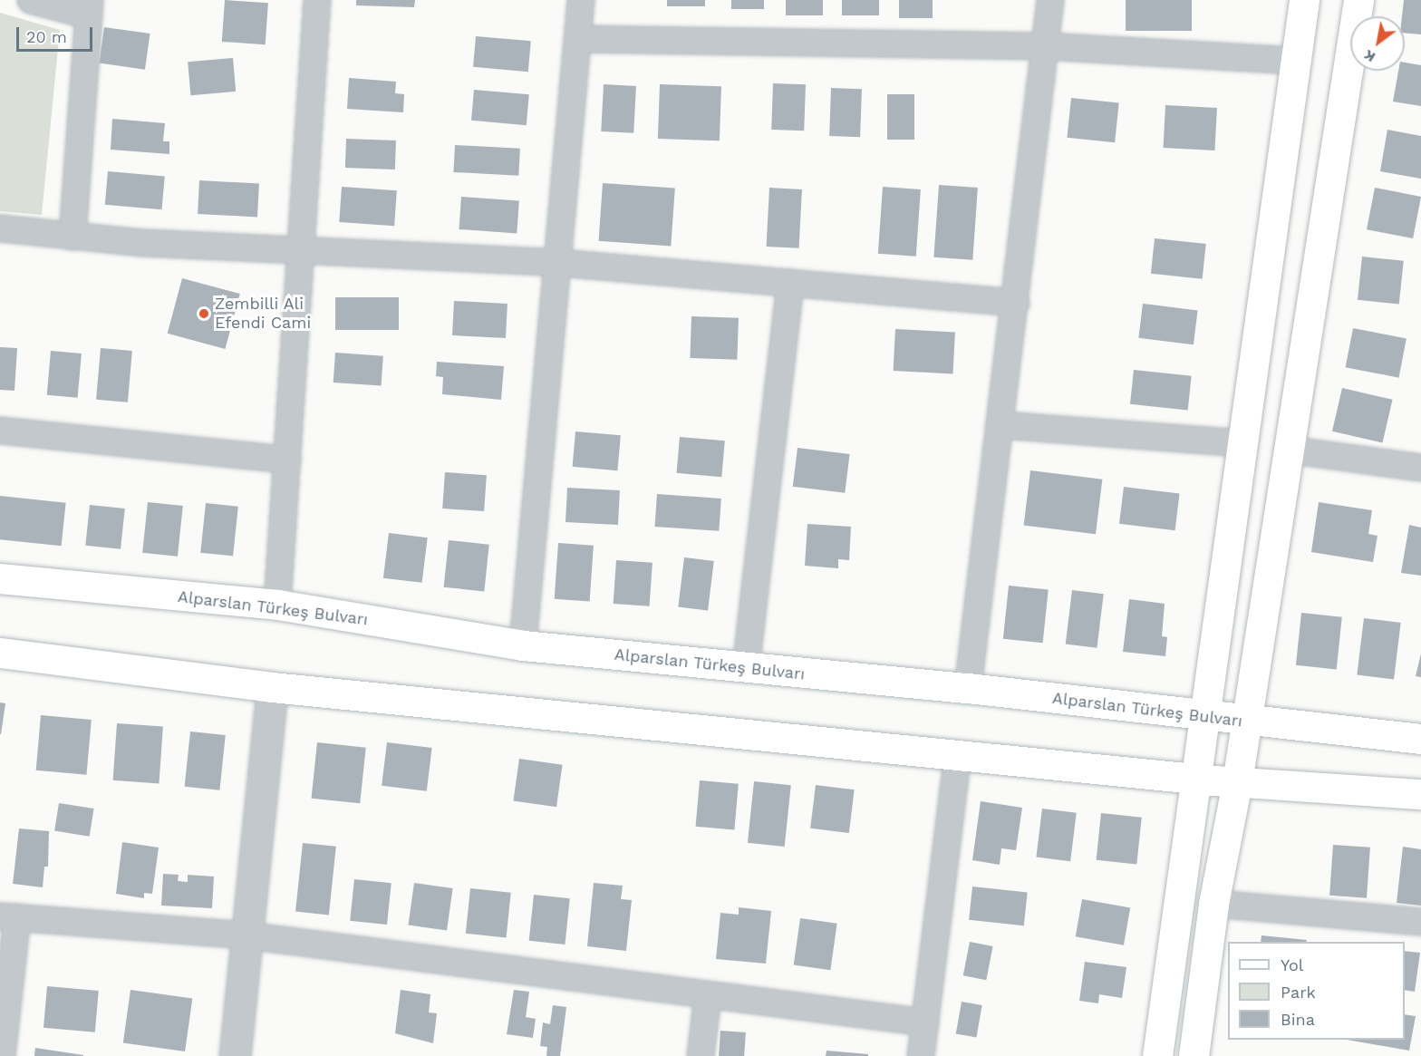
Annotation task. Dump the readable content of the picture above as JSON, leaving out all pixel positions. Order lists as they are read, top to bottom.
{
  "streets": {
    "main road": ["Alparslan Türkeş Bulvarı"]
  },
  "places": ["Zembilli Ali Efendi Cami"],
  "legend": ["Yol", "Park", "Bina"],
  "scale_bar": "20 m",
  "north": "bottom left"
}
